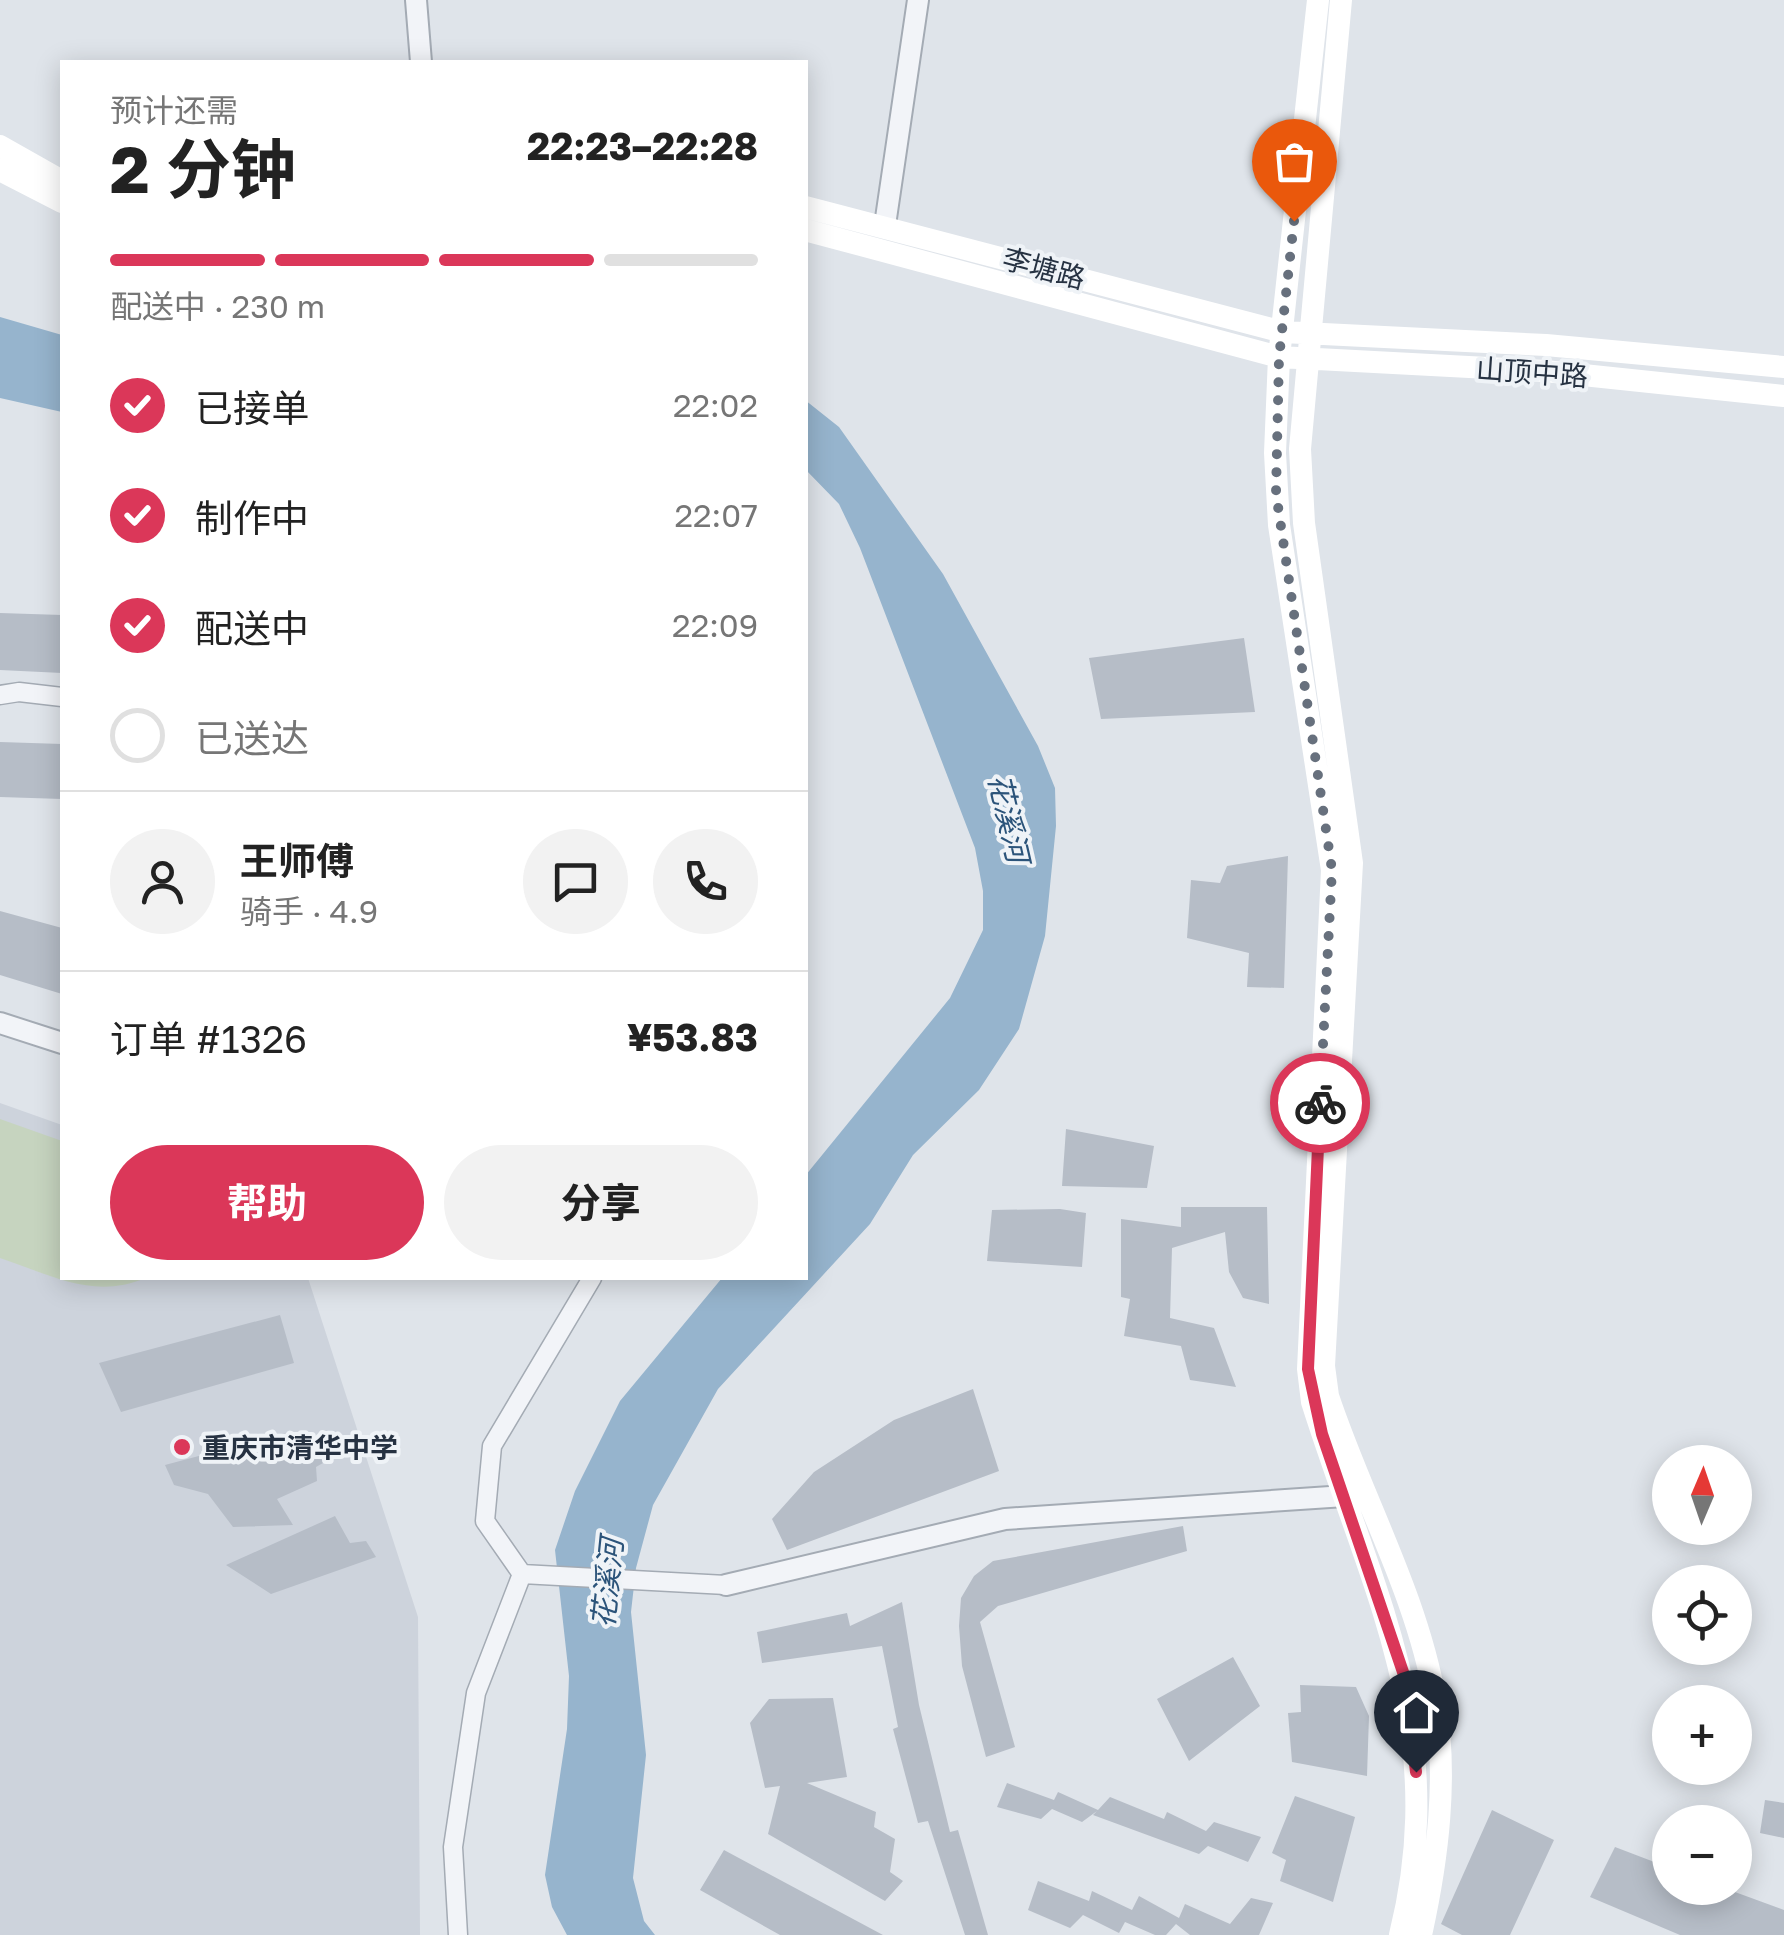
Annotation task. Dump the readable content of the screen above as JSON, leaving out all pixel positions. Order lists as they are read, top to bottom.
{
  "streets": {
    "main road": ["李塘路", "山顶中路"]
  },
  "crossings": [
    ["李塘路", "山顶中路"]
  ],
  "water": ["花溪河"],
  "places": ["重庆市清华中学"],
  "north": "top",
  "page": {
    "heading": ["2 分钟", "预计还需", "22:23–22:28"],
    "panel": [
      "王师傅",
      "骑手 · 4.9",
      "订单 #1326",
      "¥53.83"
    ],
    "bar": "配送中 · 230 m",
    "list": [
      ["已接单", "22:02"],
      ["制作中", "22:07"],
      ["配送中", "22:09"],
      "已送达"
    ],
    "buttons": ["帮助", "分享"],
    "map_buttons": ["+", "−"]
  }
}
